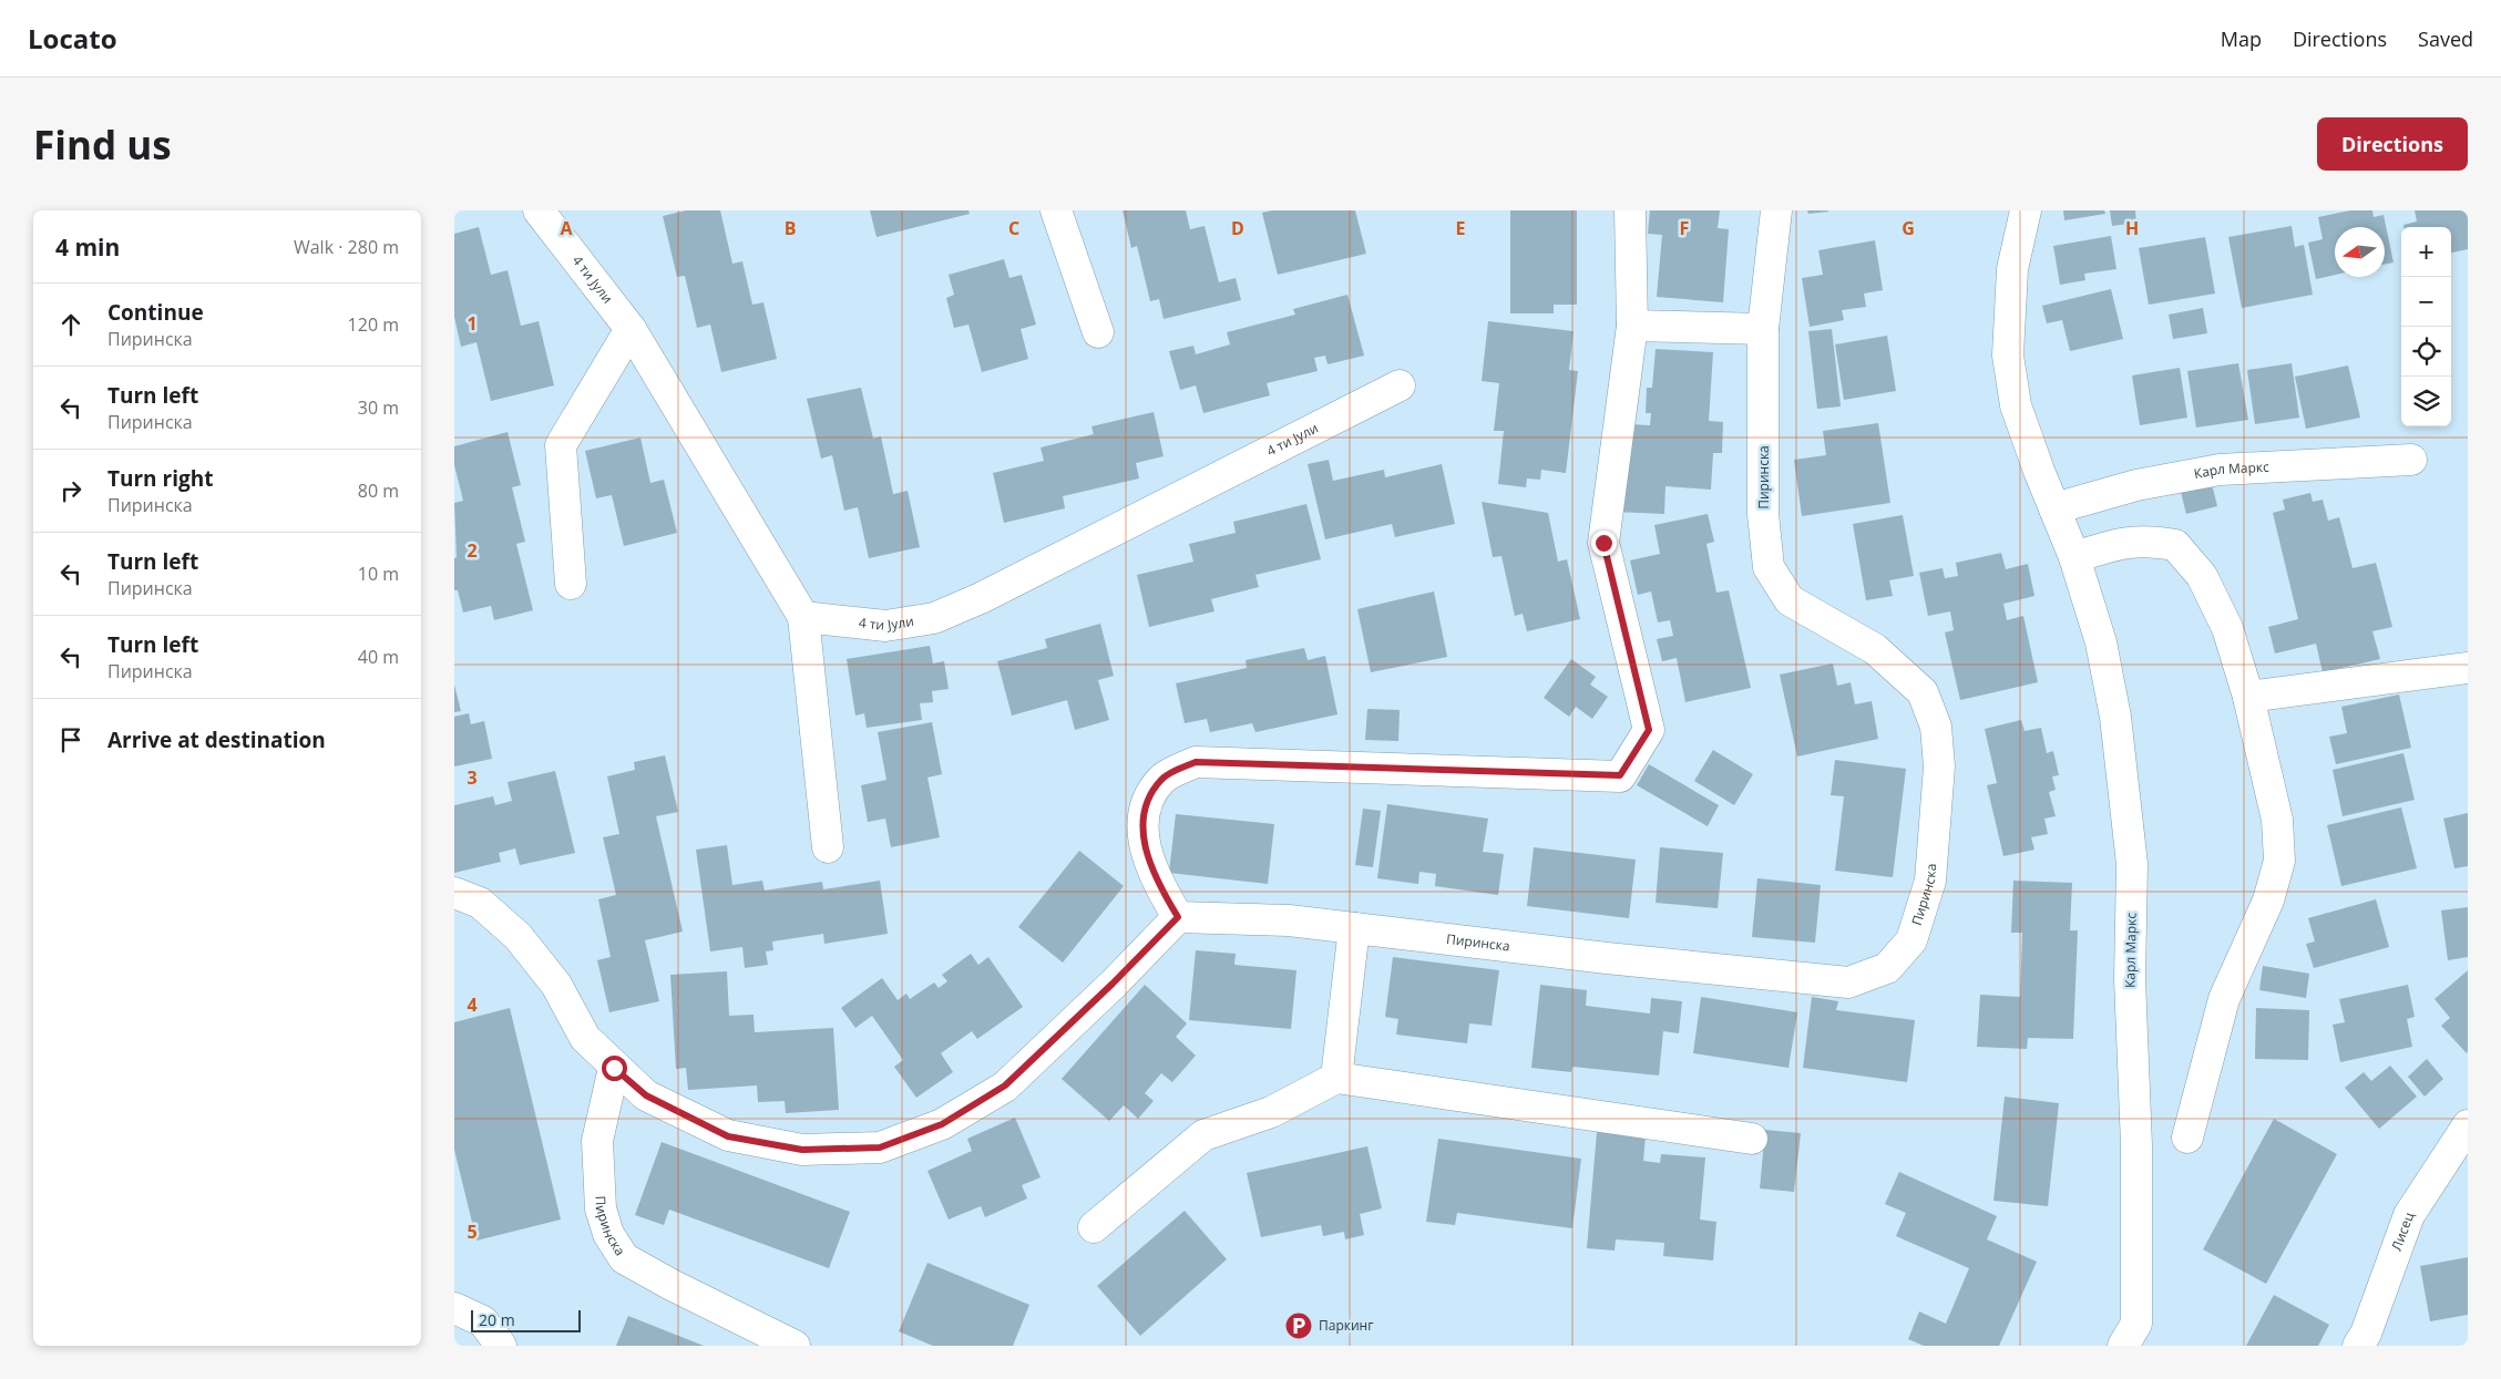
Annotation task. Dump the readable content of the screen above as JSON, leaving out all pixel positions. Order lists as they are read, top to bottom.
{
  "streets": {
    "street": [
      "4 ти Јули",
      "Карл Маркс",
      "Пиринска",
      "Лисец"
    ]
  },
  "places": {
    "parking": ["Паркинг"]
  },
  "scale_bar": "20 m",
  "north": "left",
  "page": {
    "header": "Locato",
    "nav": ["Map", "Directions", "Saved"],
    "buttons": "Directions",
    "title": "Find us",
    "heading": ["4 min", "Walk · 280 m"],
    "map_buttons": ["+", "−"],
    "list": [
      ["Continue", "Пиринска", "120 m"],
      ["Turn left", "Пиринска", "30 m"],
      ["Turn right", "Пиринска", "80 m"],
      ["Turn left", "Пиринска", "10 m"],
      ["Turn left", "Пиринска", "40 m"],
      "Arrive at destination"
    ],
    "scale": "20 m"
  },
  "grid": {
    "columns": [
      "A",
      "B",
      "C",
      "D",
      "E",
      "F",
      "G",
      "H"
    ],
    "rows": [
      "1",
      "2",
      "3",
      "4",
      "5"
    ]
  }
}
